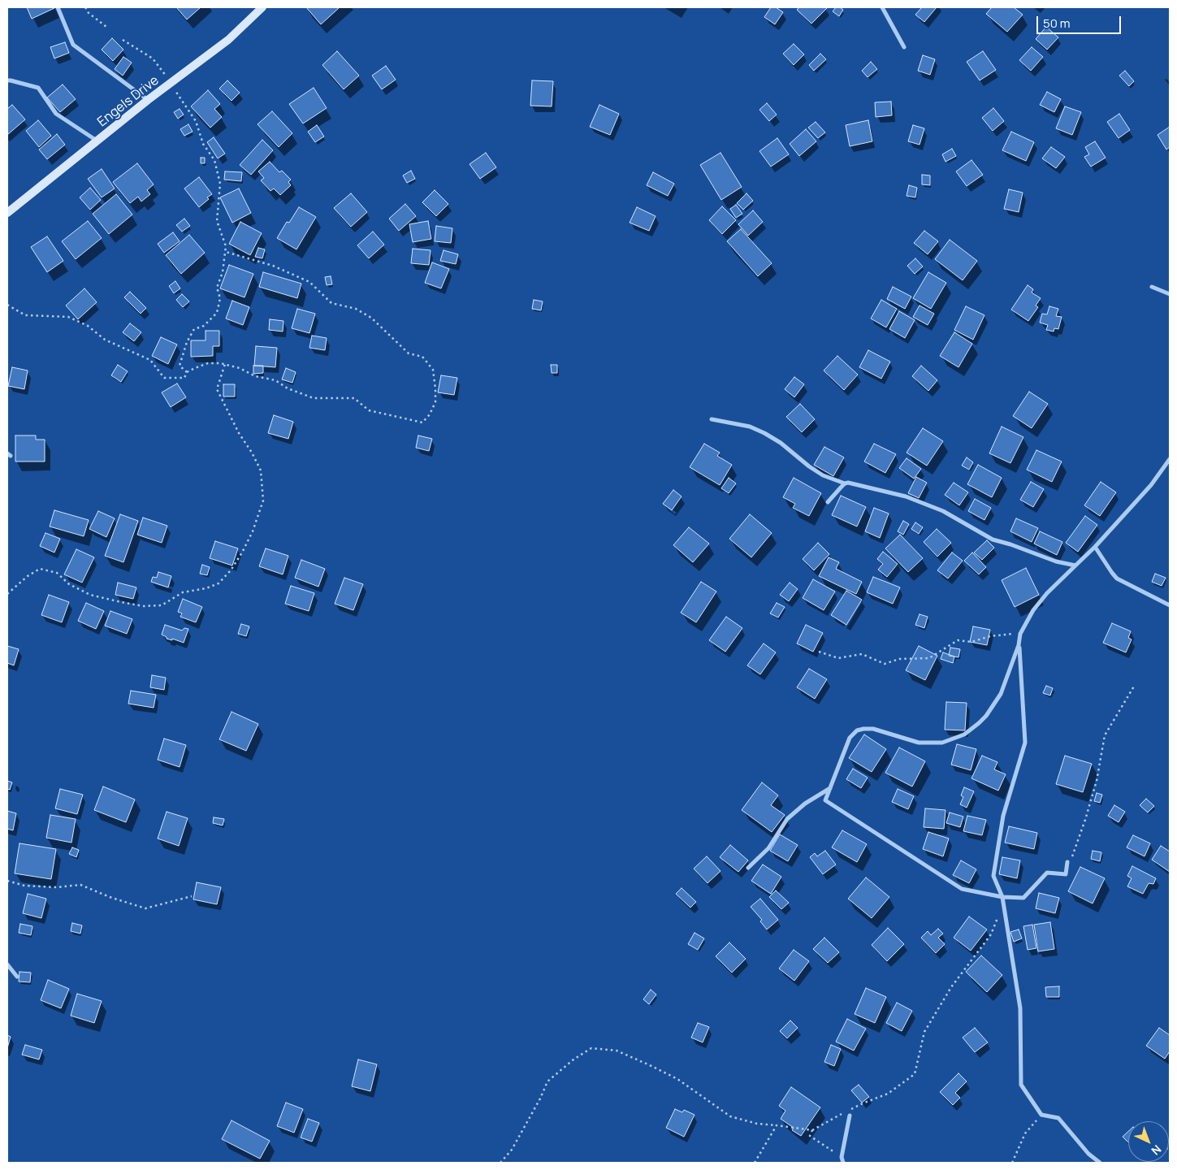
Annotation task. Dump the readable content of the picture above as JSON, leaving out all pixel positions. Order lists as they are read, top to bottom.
{
  "streets": {
    "street": ["Engels Drive"]
  },
  "scale_bar": "50 m",
  "north": "bottom right"
}
